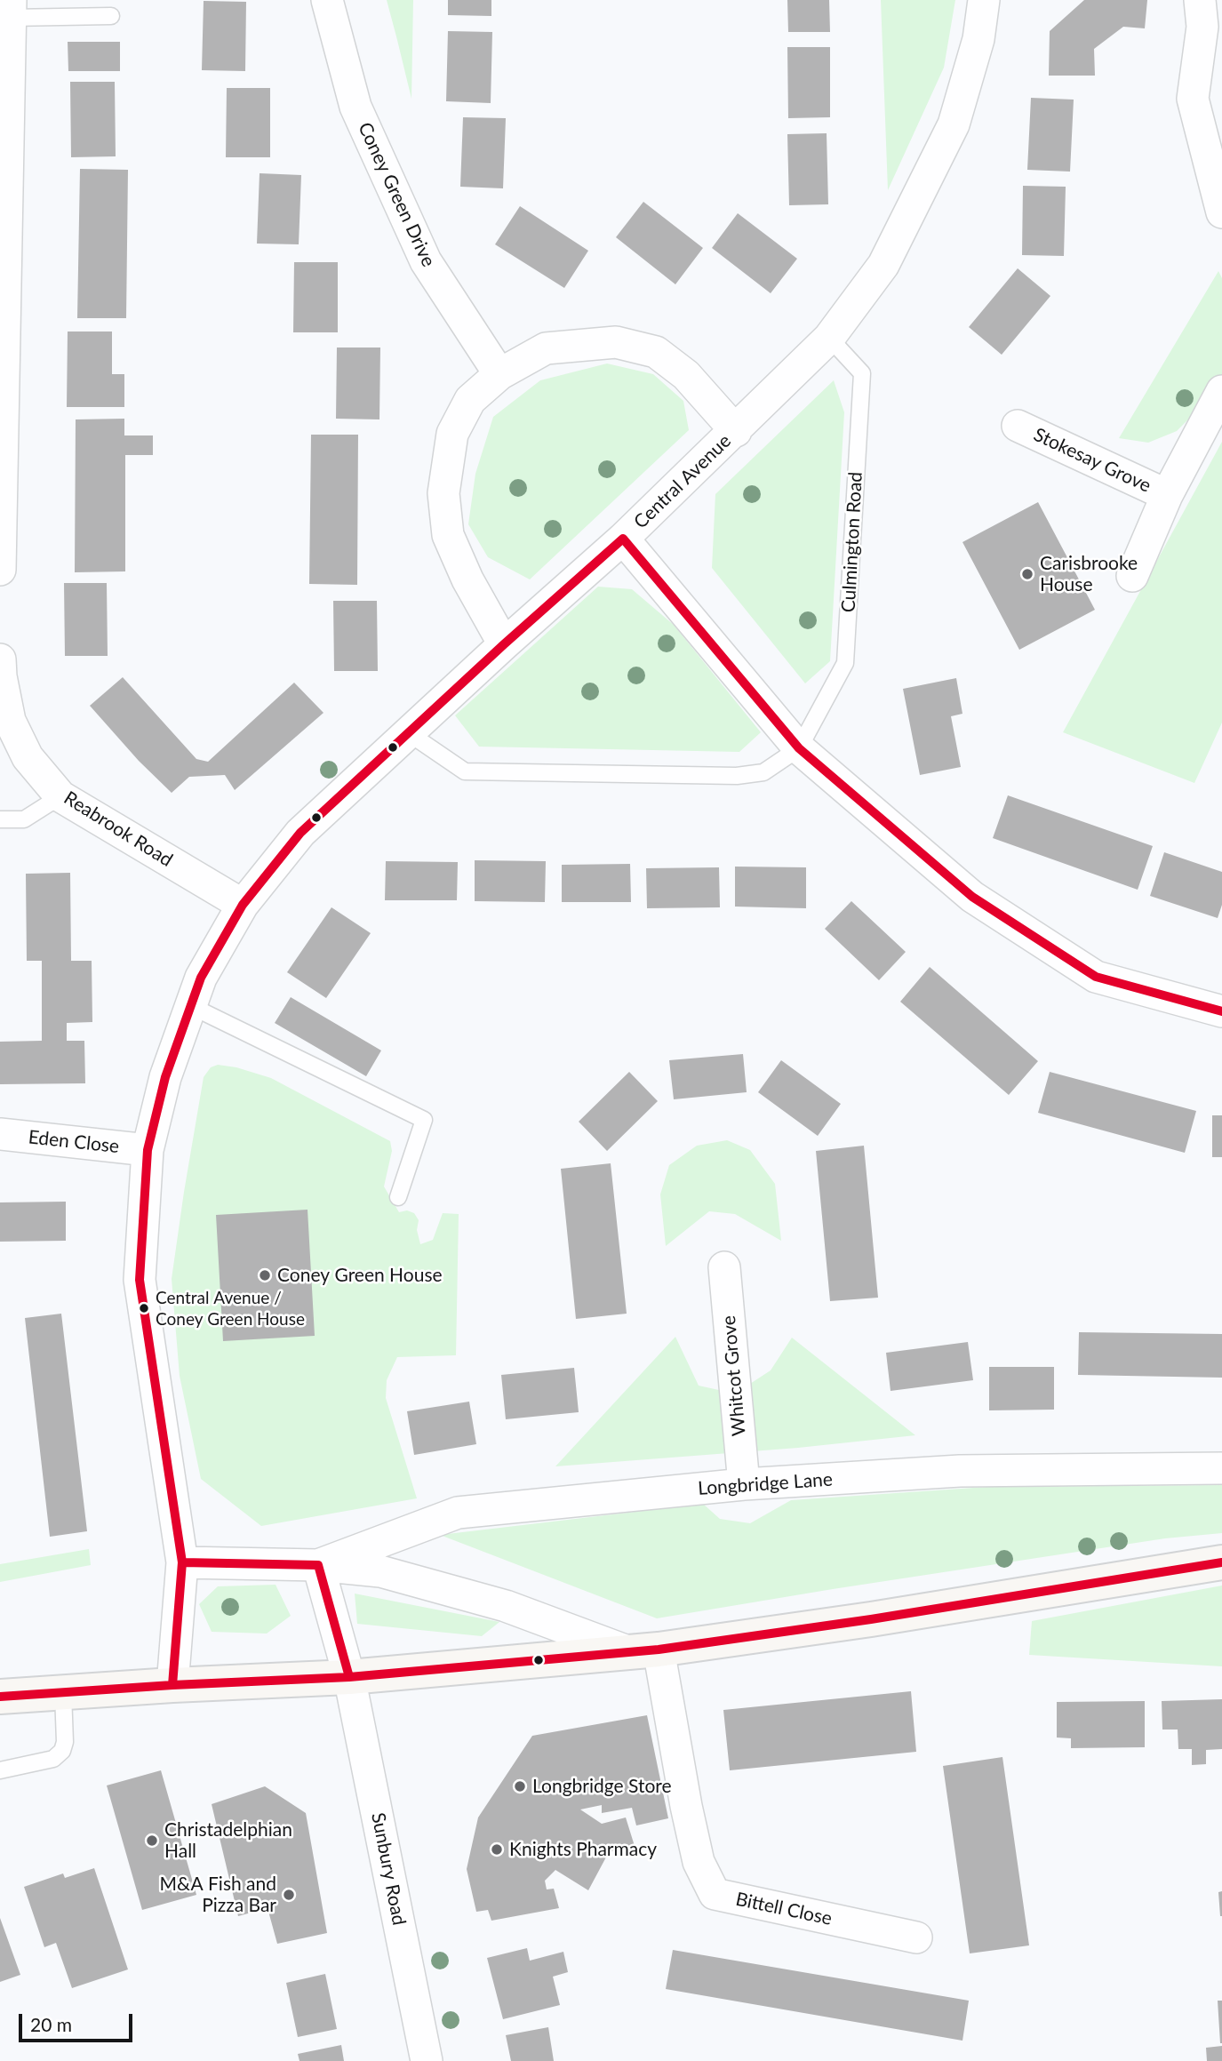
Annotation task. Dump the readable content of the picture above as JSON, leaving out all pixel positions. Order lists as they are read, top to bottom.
{
  "streets": {
    "street": [
      "Coney Green Drive",
      "Stokesay Grove",
      "Central Avenue",
      "Reabrook Road",
      "Eden Close",
      "Whitcot Grove",
      "Longbridge Lane",
      "Sunbury Road",
      "Bittell Close"
    ],
    "lane": ["Culmington Road"]
  },
  "crossings": [
    ["Central Avenue", "Culmington Road"],
    ["Central Avenue", "Reabrook Road"],
    ["Central Avenue", "Eden Close"],
    ["Central Avenue", "Longbridge Lane"],
    ["Whitcot Grove", "Longbridge Lane"],
    ["Longbridge Lane", "Sunbury Road"],
    ["Longbridge Lane", "Bittell Close"]
  ],
  "places": [
    "Carisbrooke House",
    "Coney Green House",
    "Central Avenue / Coney Green House",
    "Longbridge Store",
    "Christadelphian Hall",
    "Knights Pharmacy",
    "M&A Fish and Pizza Bar"
  ],
  "scale_bar": "20 m"
}
